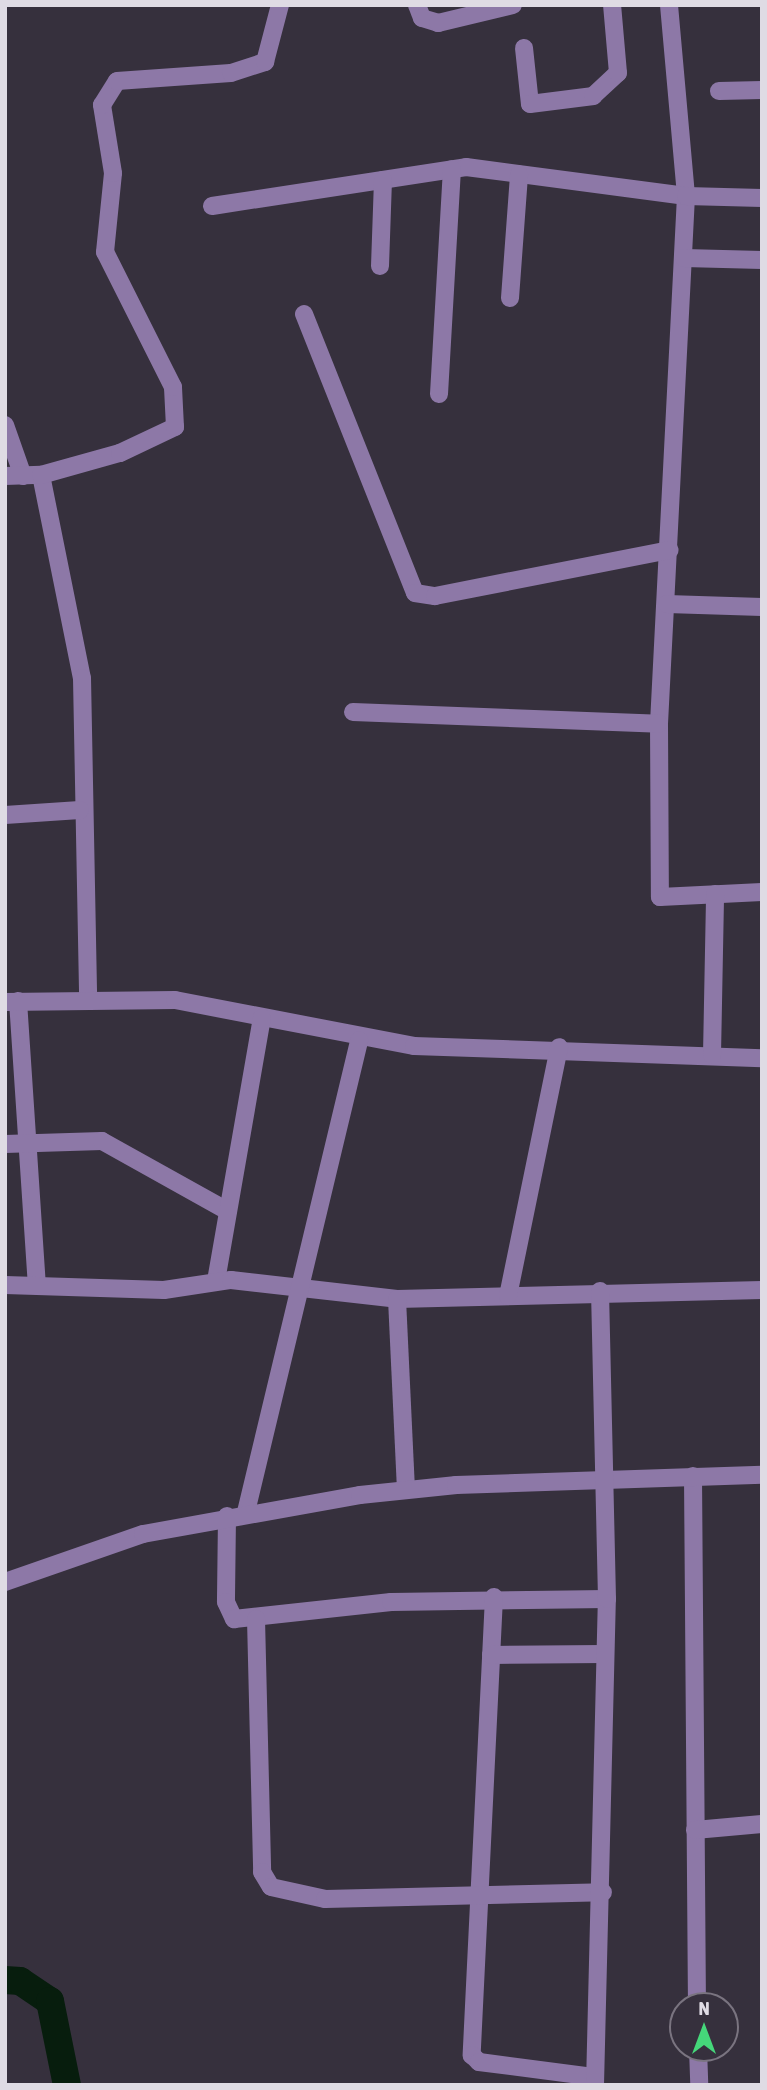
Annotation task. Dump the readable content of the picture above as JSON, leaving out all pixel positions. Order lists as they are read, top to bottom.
{
  "north": "top"
}
